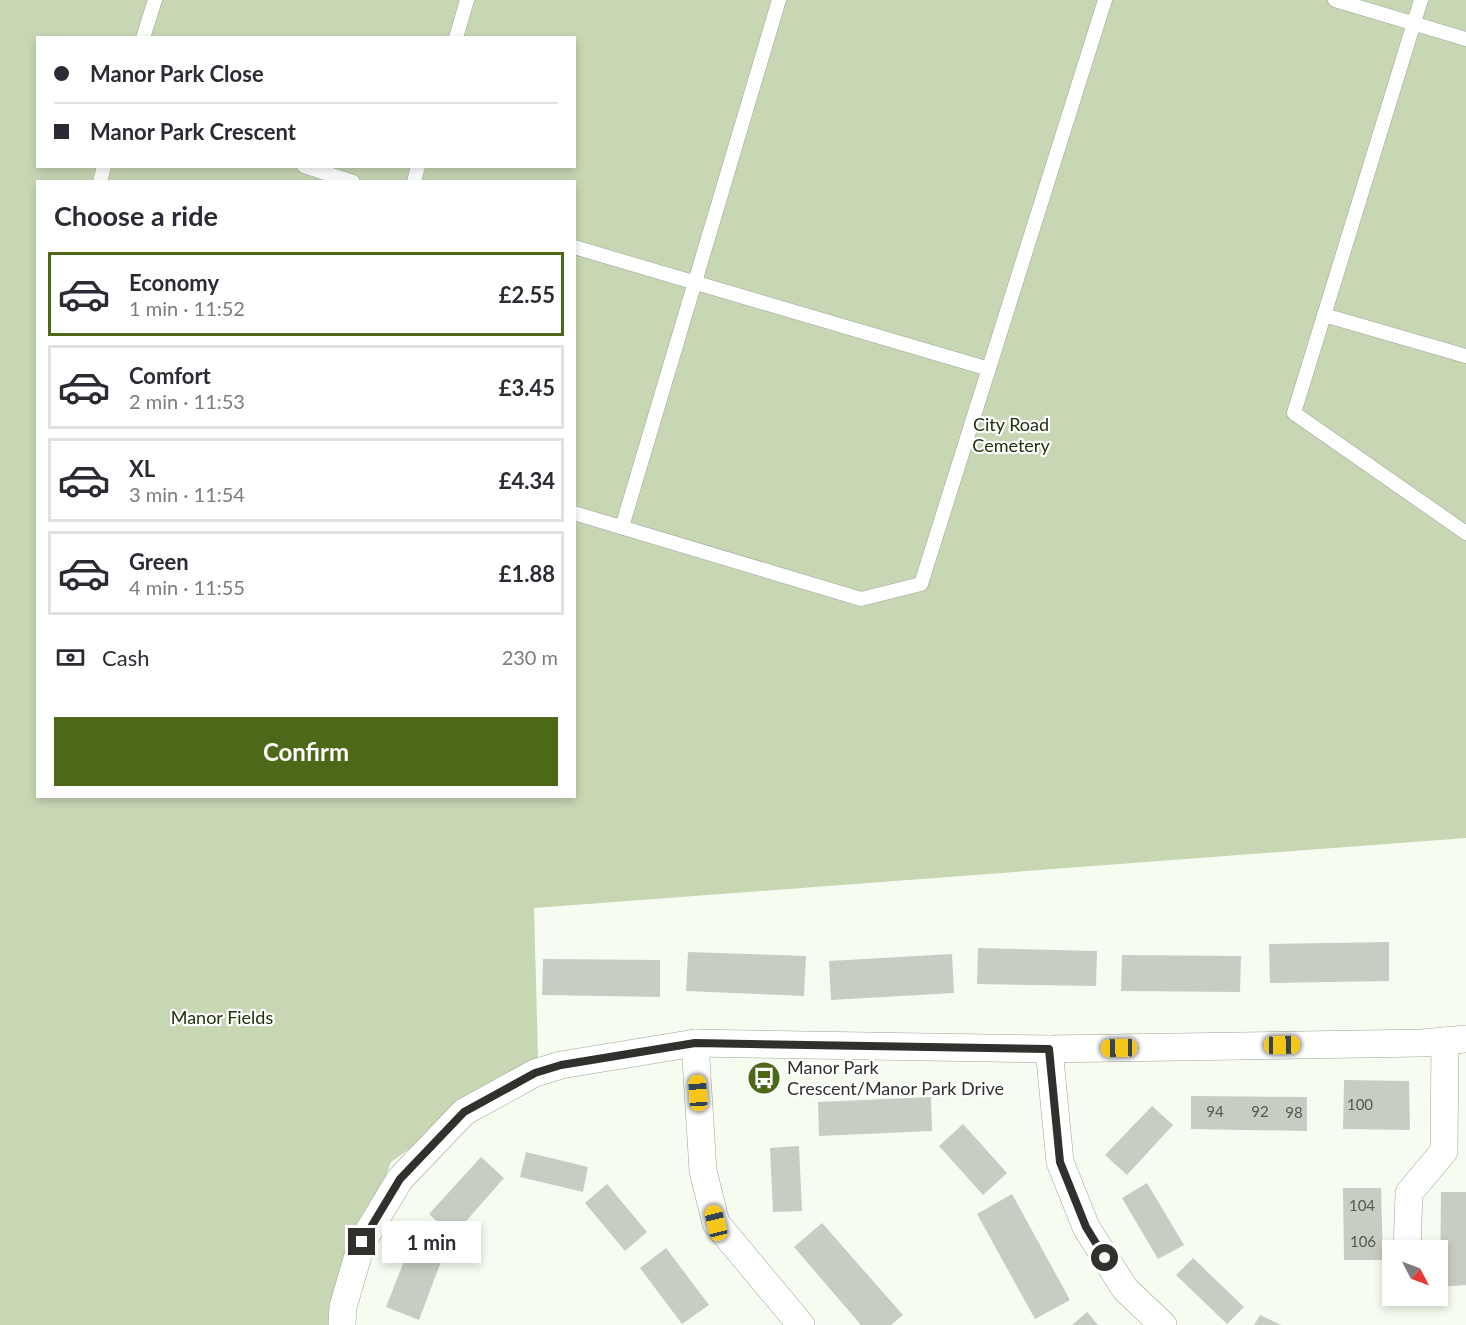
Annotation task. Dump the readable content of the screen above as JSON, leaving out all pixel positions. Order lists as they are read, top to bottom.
{
  "parks": ["City Road Cemetery", "Manor Fields"],
  "places": {
    "bus stop": ["Manor Park Crescent/Manor Park Drive"]
  },
  "house_numbers": [
    "100",
    "94",
    "92",
    "98",
    "104",
    "106"
  ],
  "north": "bottom right",
  "page": {
    "banner": ["Manor Park Close", "Manor Park Crescent"],
    "heading": "Choose a ride",
    "list": [
      {
        "name": "Economy",
        "note": "1 min · 11:52",
        "value": "£2.55"
      },
      {
        "name": "Comfort",
        "note": "2 min · 11:53",
        "value": "£3.45"
      },
      {
        "name": "XL",
        "note": "3 min · 11:54",
        "value": "£4.34"
      },
      {
        "name": "Green",
        "note": "4 min · 11:55",
        "value": "£1.88"
      }
    ],
    "pay": ["Cash", "230 m"],
    "buttons": "Confirm",
    "bubble": "1 min"
  }
}
